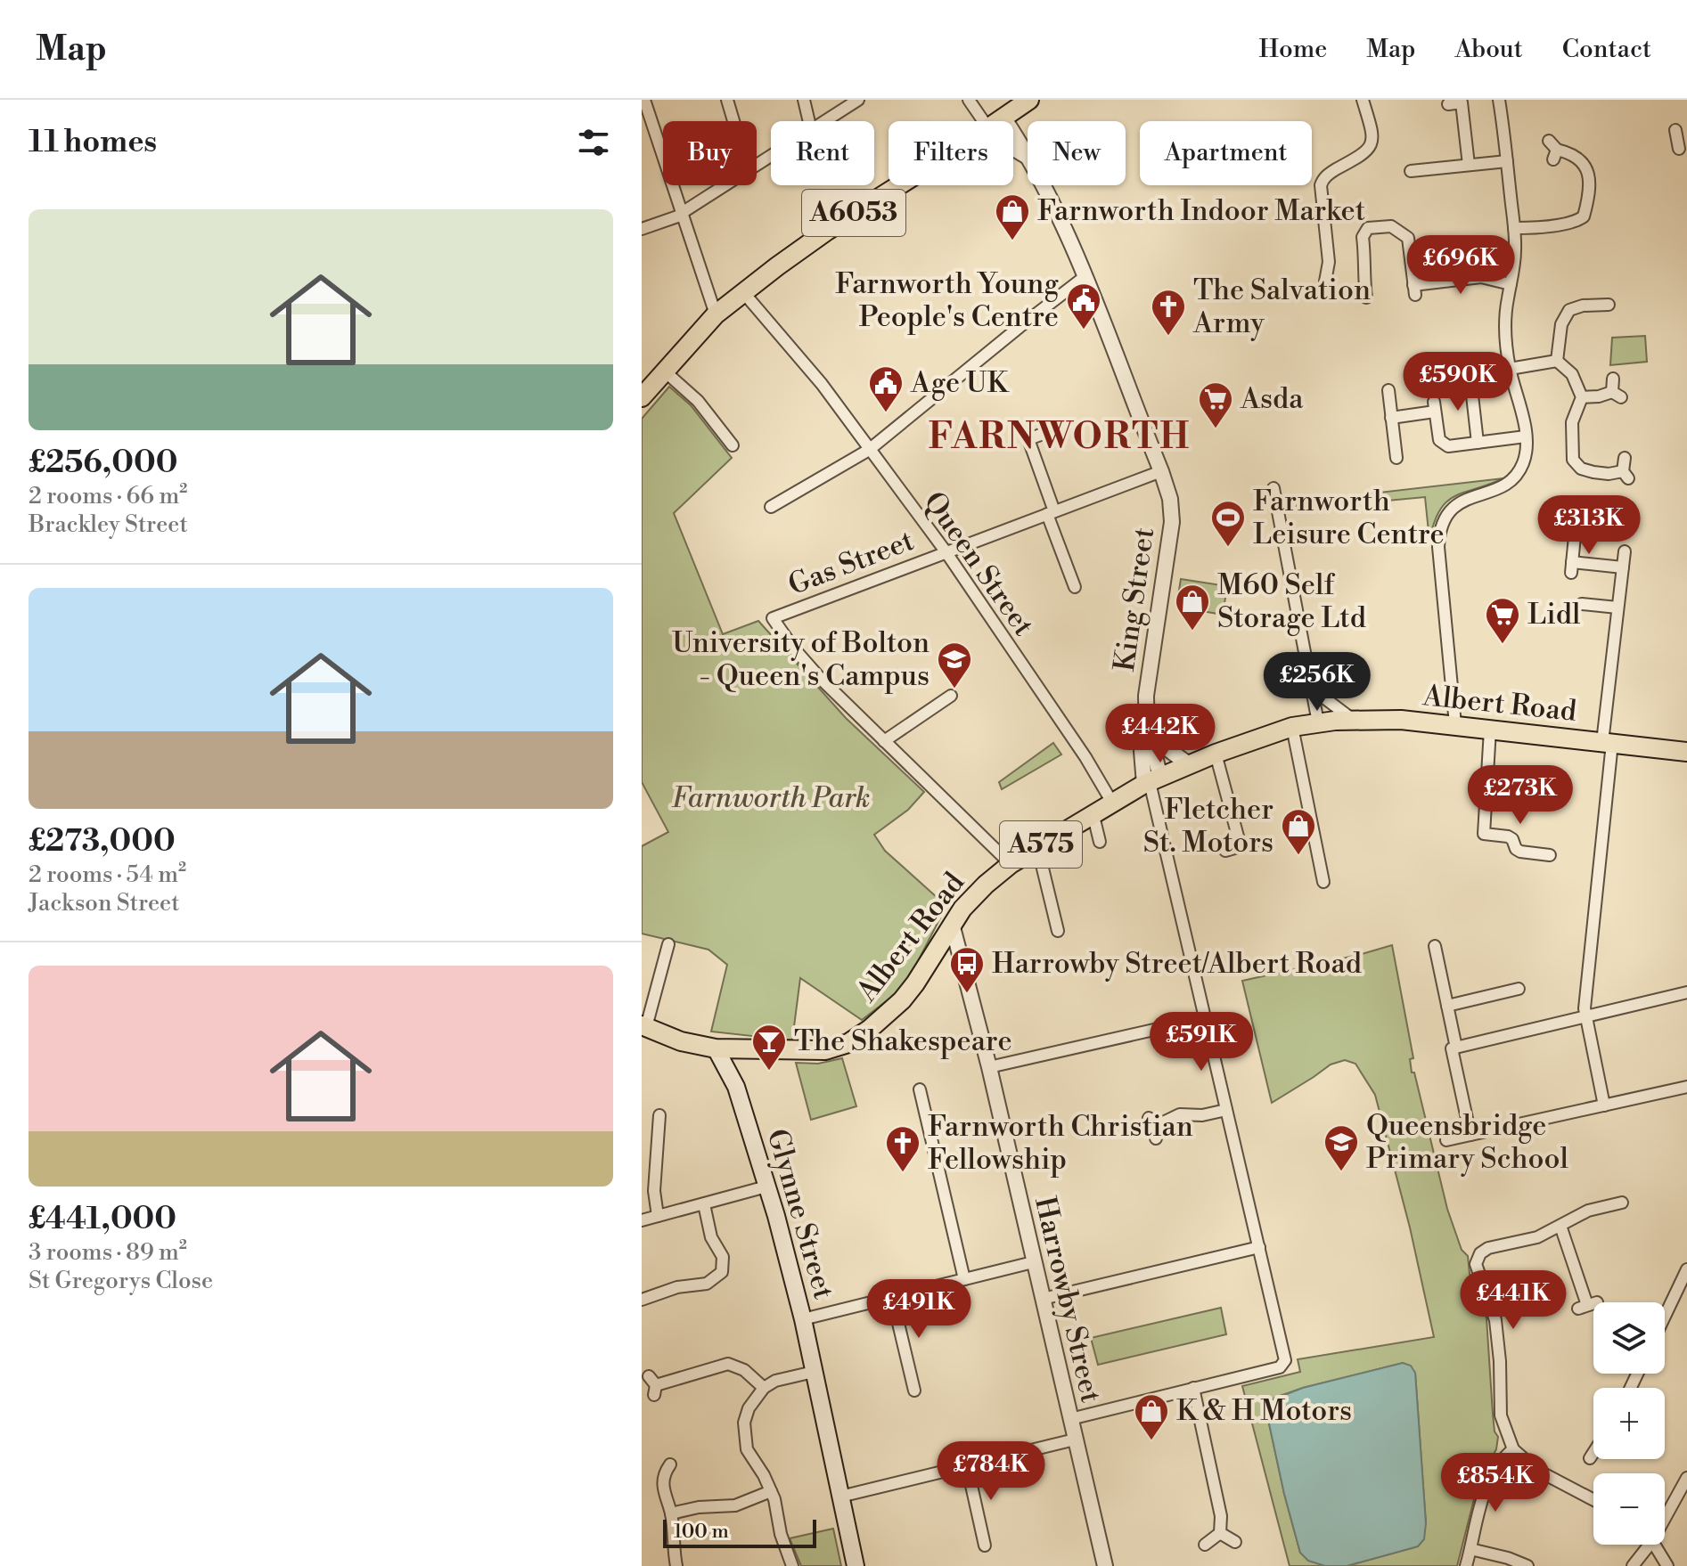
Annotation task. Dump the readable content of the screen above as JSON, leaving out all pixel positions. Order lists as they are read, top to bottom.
{
  "streets": {
    "main road": [
      "A6053",
      "Albert Road",
      "A575",
      "Glynne Street"
    ],
    "street": [
      "Gas Street",
      "Queen Street",
      "King Street",
      "Harrowby Street"
    ]
  },
  "crossings": [
    ["A6053", "Queen Street"],
    ["Gas Street", "Queen Street"],
    ["Gas Street", "King Street"],
    ["Queen Street", "Albert Road"],
    ["King Street", "Albert Road"],
    ["Albert Road", "A575"],
    ["Albert Road", "Glynne Street"],
    ["Albert Road", "Harrowby Street"],
    ["A575", "Glynne Street"]
  ],
  "districts": ["FARNWORTH"],
  "parks": ["Farnworth Park"],
  "places": {
    "shop": [
      "Farnworth Indoor Market",
      "M60 Self Storage Ltd",
      "Fletcher St. Motors",
      "K & H Motors"
    ],
    "public building": ["Farnworth Young People's Centre", "Age UK"],
    "church": ["The Salvation Army", "Farnworth Christian Fellowship"],
    "supermarket": ["Asda", "Lidl"],
    "sports": ["Farnworth Leisure Centre"],
    "school or university": ["University of Bolton - Queen's Campus", "Queensbridge Primary School"],
    "bus stop": ["Harrowby Street/Albert Road"],
    "bar": ["The Shakespeare"]
  },
  "scale_bar": "100 m",
  "page": {
    "header": "Map",
    "nav": [
      "Home",
      "Map",
      "About",
      "Contact"
    ],
    "heading": "11 homes",
    "chip": [
      "Buy",
      "Rent",
      "Filters",
      "New",
      "Apartment"
    ],
    "list": [
      {
        "name": "£256,000",
        "note": "2 rooms · 66 m² · Brackley Street"
      },
      {
        "name": "£273,000",
        "note": "2 rooms · 54 m² · Jackson Street"
      },
      {
        "name": "£441,000",
        "note": "3 rooms · 89 m² · St Gregorys Close"
      }
    ],
    "price": [
      "£696K",
      "£590K",
      "£313K",
      "£256K",
      "£442K",
      "£273K",
      "£591K",
      "£441K",
      "£491K",
      "£784K",
      "£854K"
    ],
    "map_buttons": ["+", "−"],
    "scale": "100 m"
  }
}
